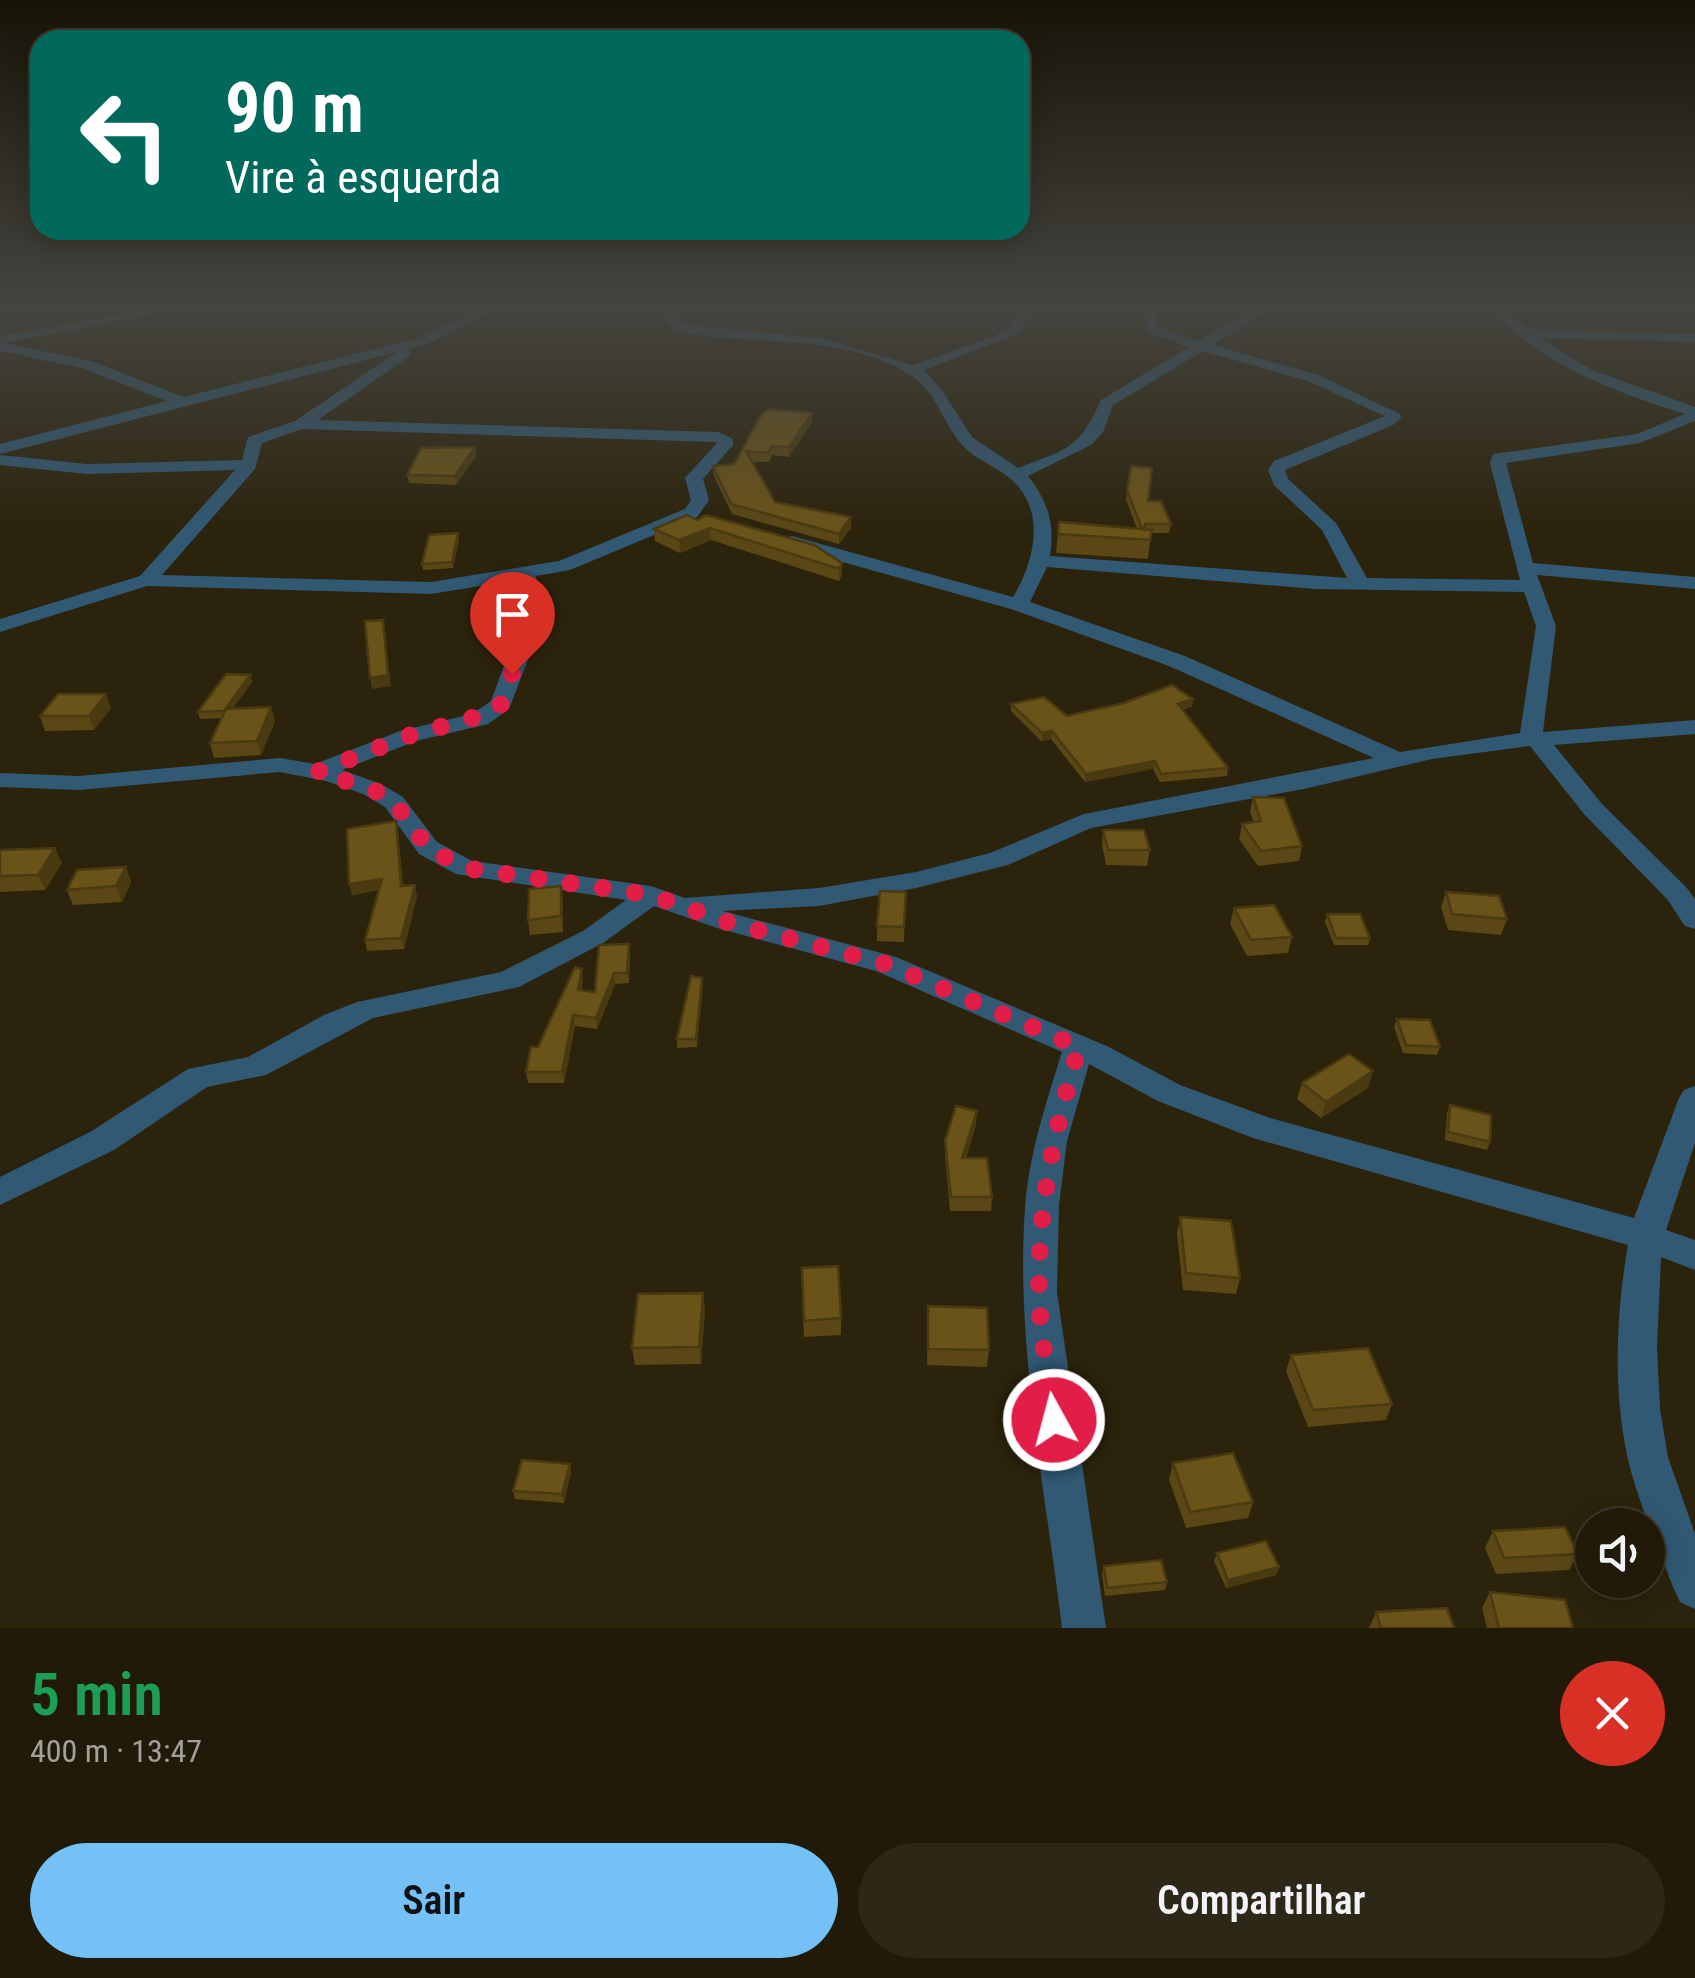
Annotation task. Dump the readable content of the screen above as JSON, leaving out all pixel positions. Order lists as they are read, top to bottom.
{
  "page": {
    "turn": ["90 m", "Vire à esquerda"],
    "heading": ["5 min", "400 m · 13:47"],
    "buttons": ["Sair", "Compartilhar"]
  }
}
